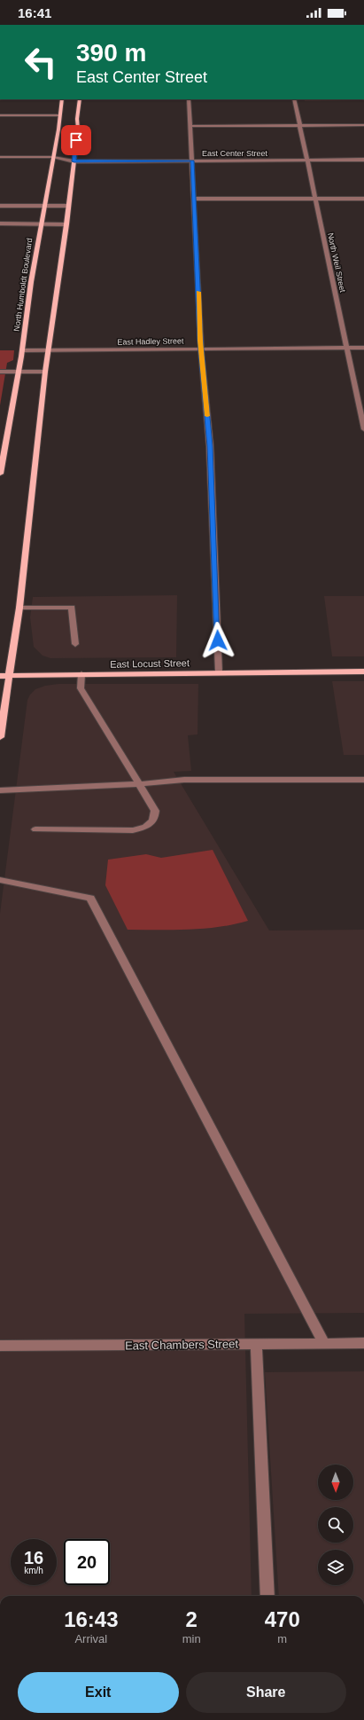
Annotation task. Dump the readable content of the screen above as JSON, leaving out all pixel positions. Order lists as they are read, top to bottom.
{
  "streets": {
    "main road": ["North Humboldt Boulevard", "East Locust Street"],
    "street": [
      "East Center Street",
      "North Weil Street",
      "East Hadley Street",
      "East Chambers Street"
    ]
  },
  "crossings": [
    ["East Center Street", "North Weil Street"],
    ["East Center Street", "North Humboldt Boulevard"],
    ["North Weil Street", "East Hadley Street"],
    ["North Humboldt Boulevard", "East Hadley Street"]
  ],
  "north": "bottom",
  "page": {
    "status": "16:41",
    "turn": ["390 m", "East Center Street"],
    "speed": "16 km/h",
    "limit": "20",
    "eta": [
      "16:43",
      "Arrival",
      "2",
      "min",
      "470",
      "m"
    ],
    "buttons": ["Exit", "Share"]
  }
}
